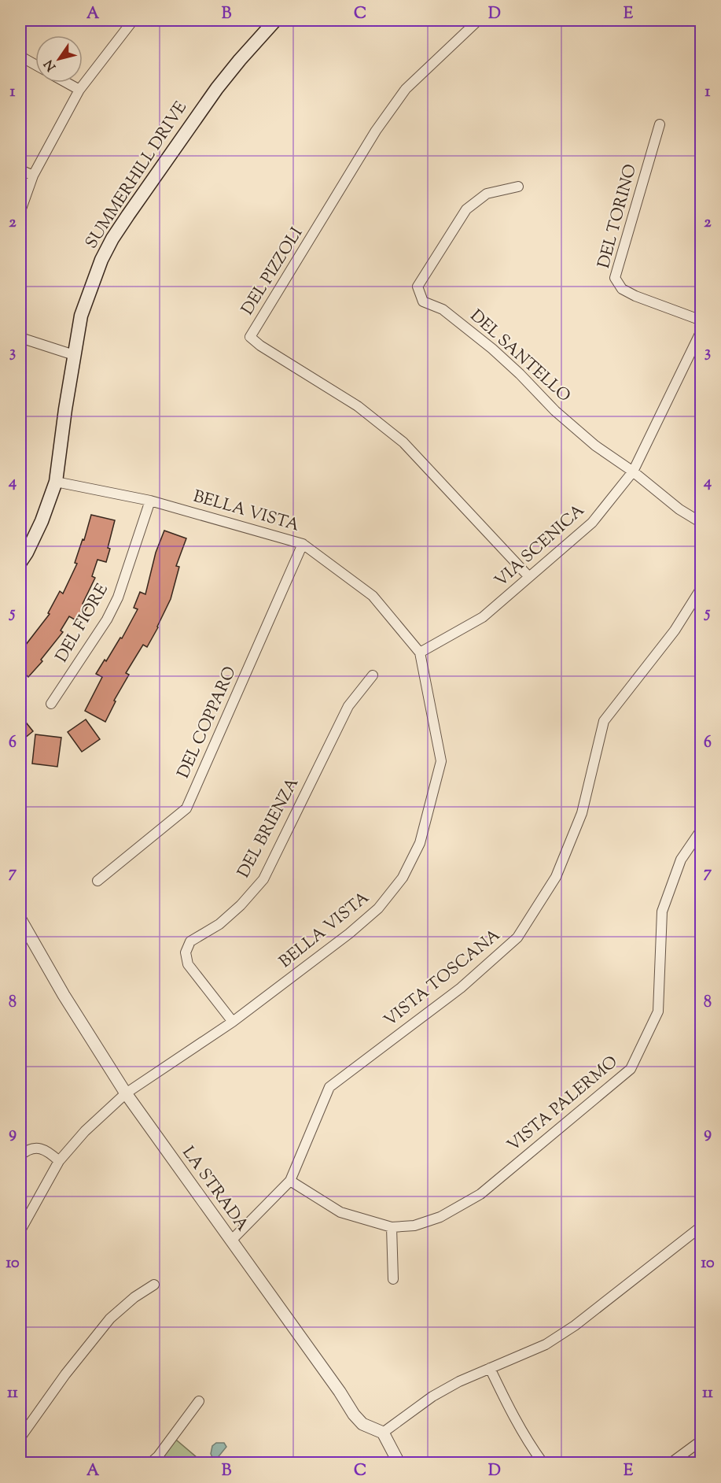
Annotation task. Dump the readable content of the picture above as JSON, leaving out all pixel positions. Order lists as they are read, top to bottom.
{
  "streets": {
    "main road": ["SUMMERHILL DRIVE"],
    "street": [
      "DEL TORINO",
      "DEL PIZZOLI",
      "DEL SANTELLO",
      "BELLA VISTA",
      "VIA SCENICA",
      "DEL FIORE",
      "DEL COPPARO",
      "DEL BRIENZA",
      "VISTA TOSCANA",
      "VISTA PALERMO",
      "LA STRADA"
    ]
  },
  "crossings": [
    ["SUMMERHILL DRIVE", "BELLA VISTA"],
    ["DEL PIZZOLI", "VIA SCENICA"],
    ["DEL SANTELLO", "VIA SCENICA"],
    ["BELLA VISTA", "VIA SCENICA"],
    ["BELLA VISTA", "DEL FIORE"],
    ["BELLA VISTA", "DEL COPPARO"],
    ["BELLA VISTA", "DEL BRIENZA"],
    ["BELLA VISTA", "LA STRADA"],
    ["VISTA TOSCANA", "VISTA PALERMO"],
    ["VISTA TOSCANA", "LA STRADA"]
  ],
  "north": "bottom left",
  "grid": {
    "columns": [
      "A",
      "B",
      "C",
      "D",
      "E"
    ],
    "rows": [
      "1",
      "2",
      "3",
      "4",
      "5",
      "6",
      "7",
      "8",
      "9",
      "10",
      "11"
    ]
  }
}
